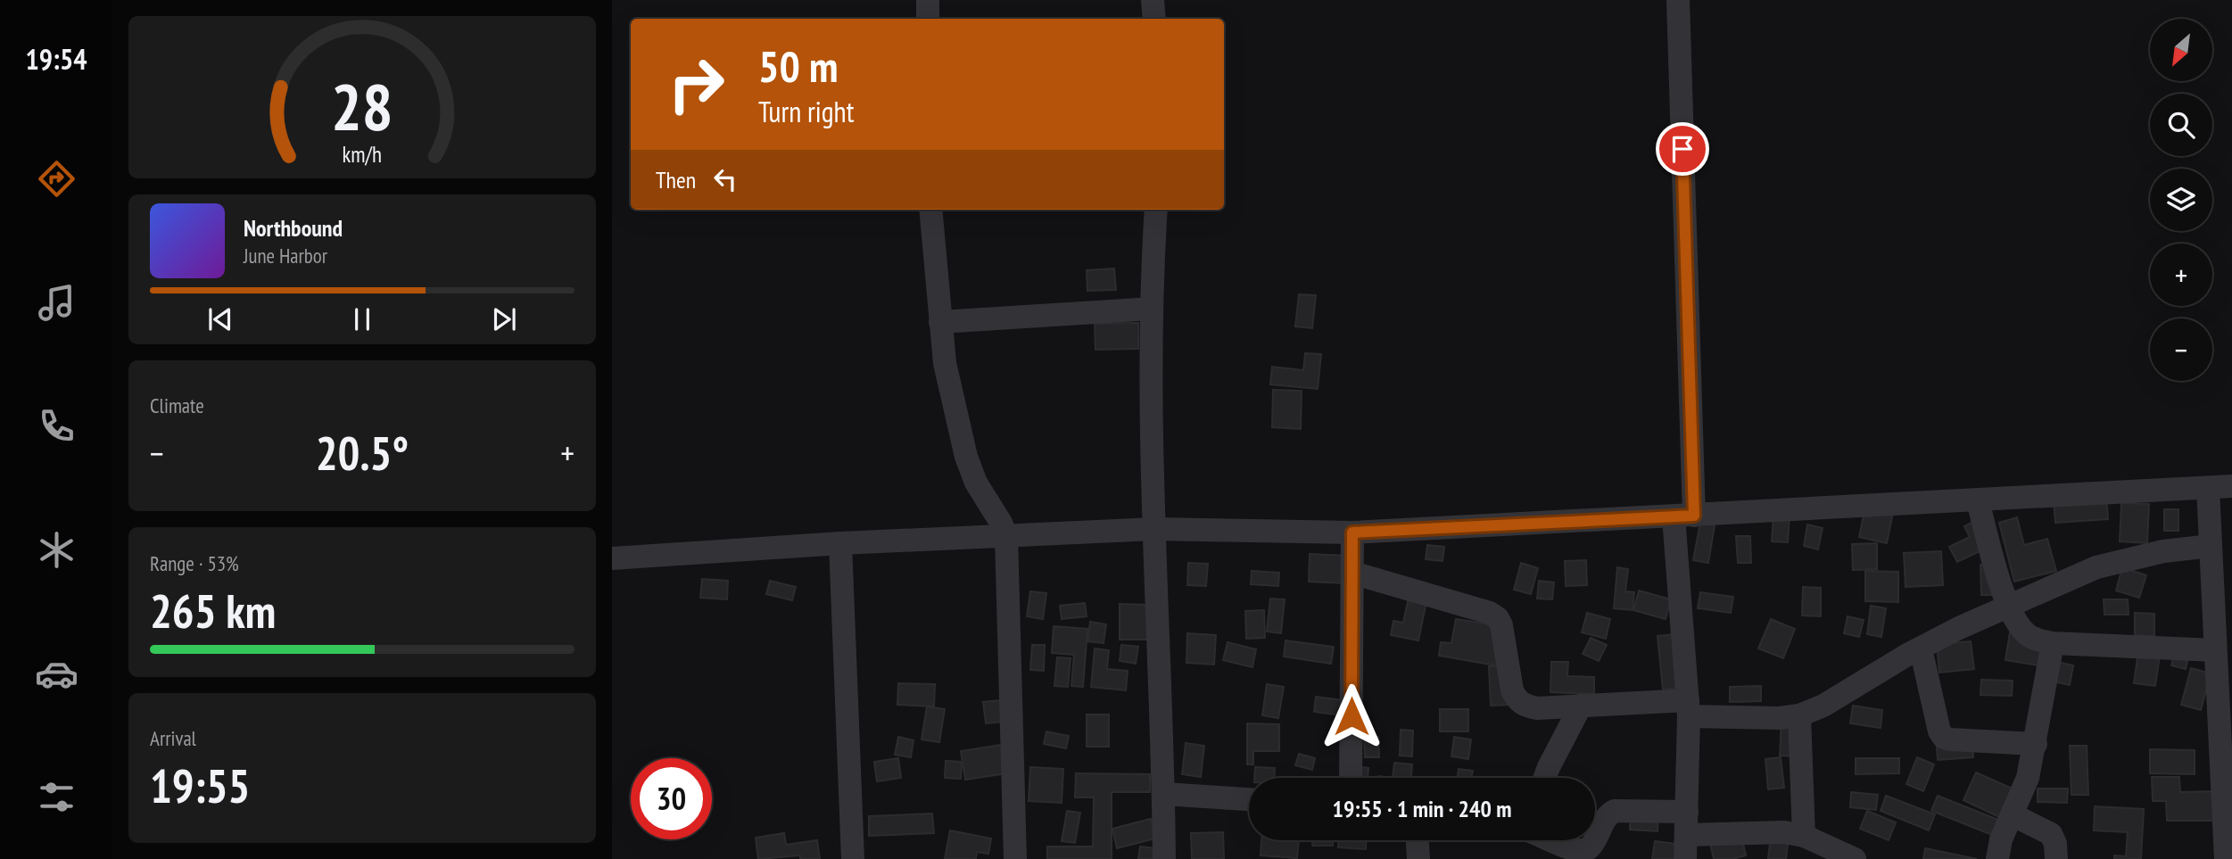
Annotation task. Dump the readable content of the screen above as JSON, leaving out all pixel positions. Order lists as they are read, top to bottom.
{
  "north": "bottom left",
  "page": {
    "tabs": "19:54",
    "map_buttons": ["+", "−"],
    "turn": ["50 m", "Turn right"],
    "then": "Then",
    "song": ["Northbound", "June Harbor"],
    "tile": [
      "Climate",
      ["Range · 53%", "265 km"],
      ["Arrival", "19:55"]
    ],
    "heat": ["−", "20.5°", "+"],
    "limit": "30",
    "trip": "19:55 · 1 min · 240 m",
    "gauge": ["28", "km/h"]
  }
}
